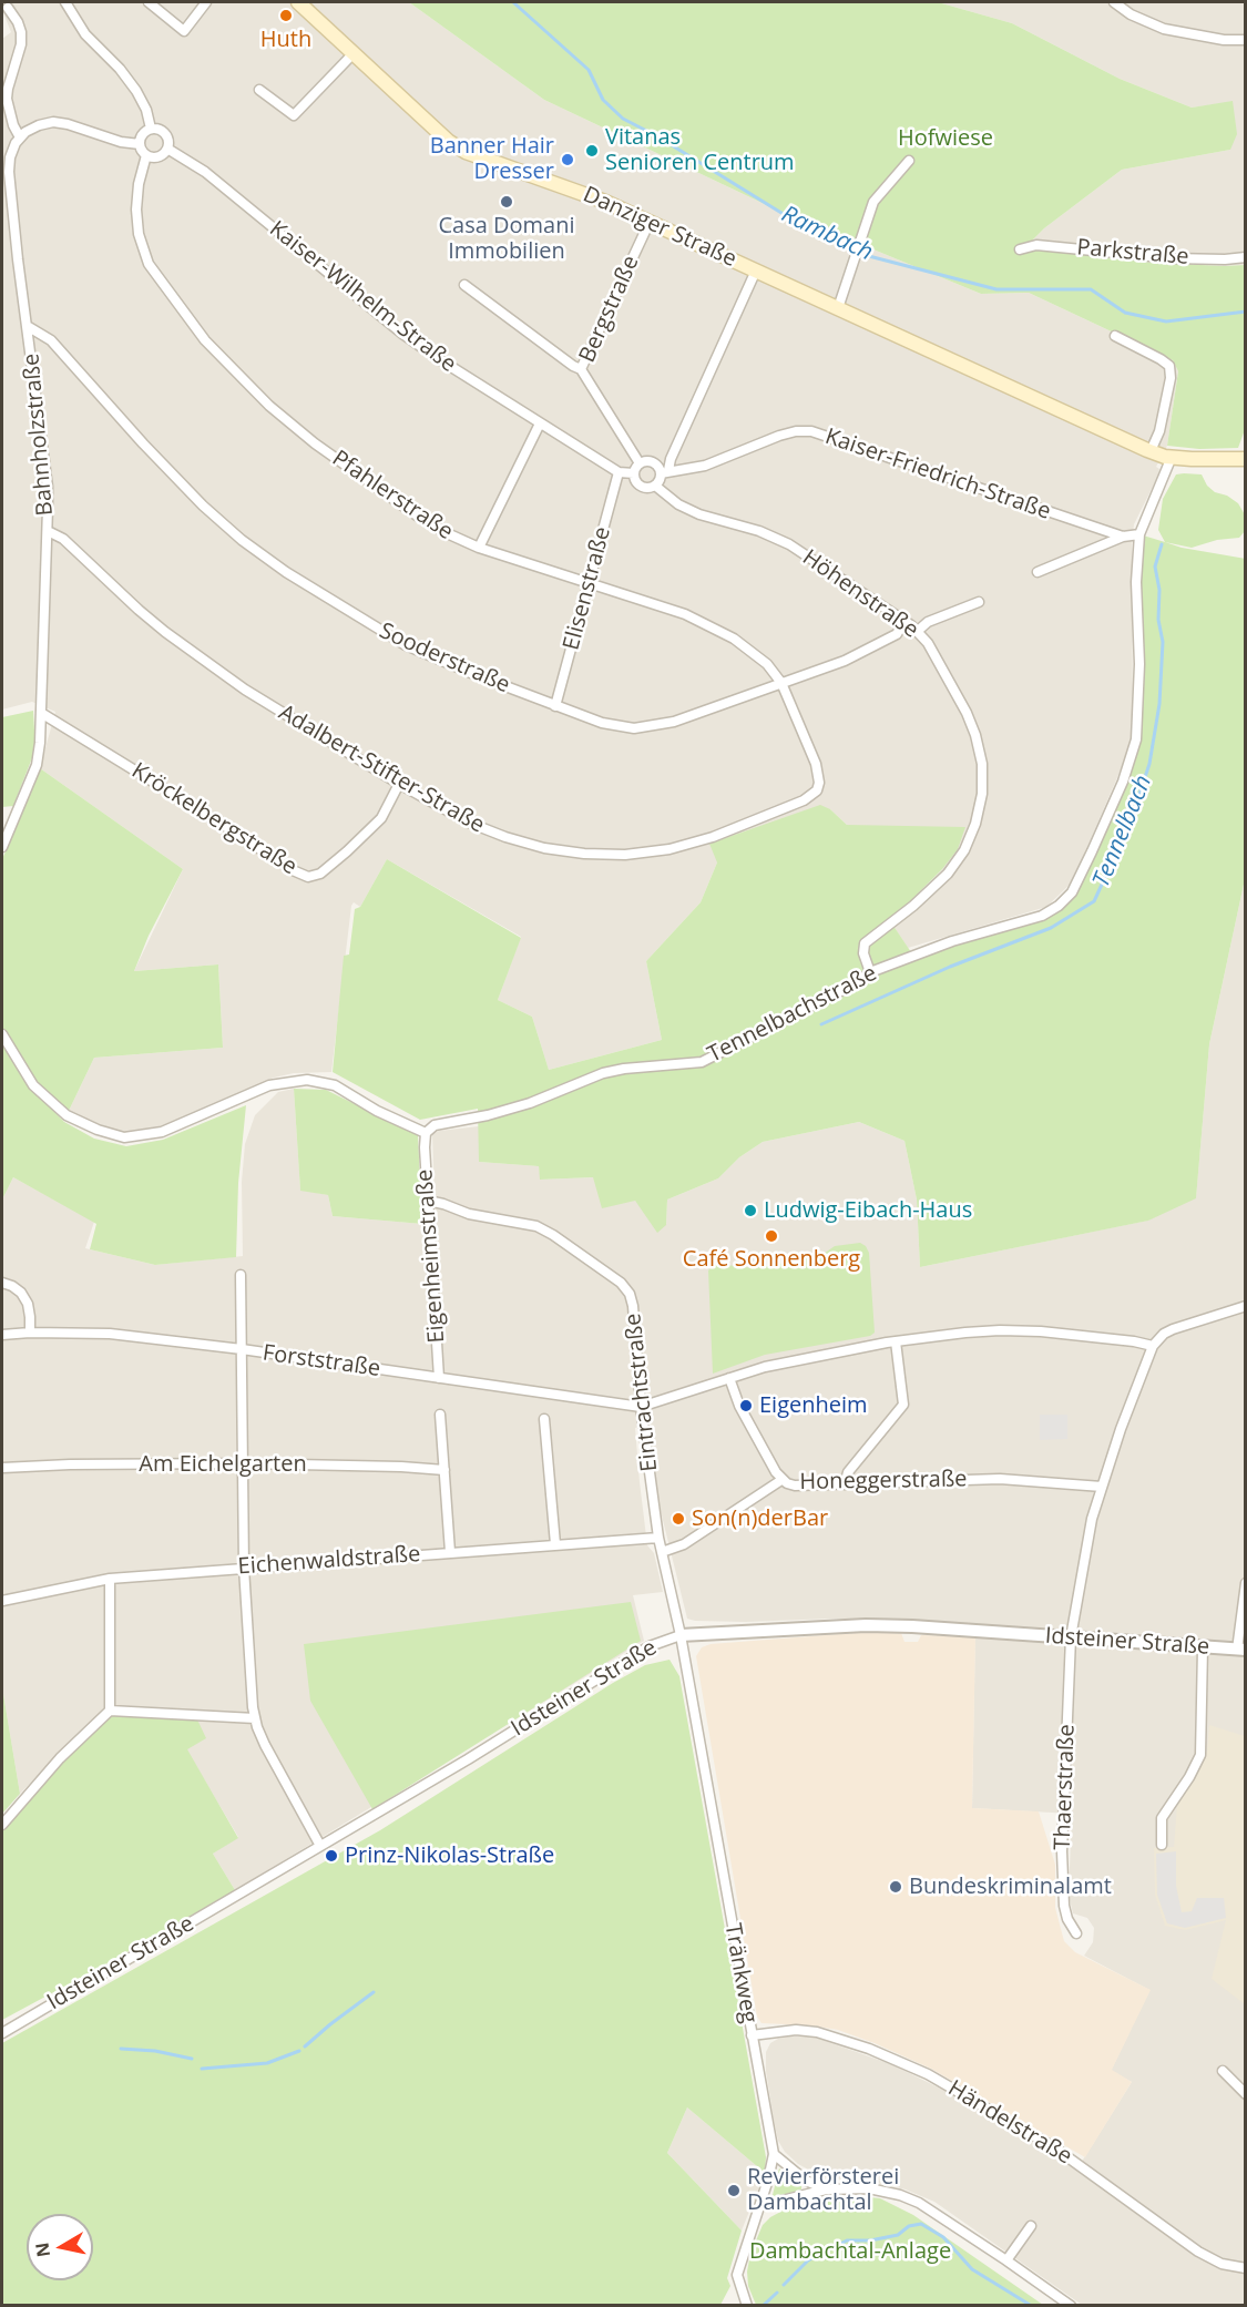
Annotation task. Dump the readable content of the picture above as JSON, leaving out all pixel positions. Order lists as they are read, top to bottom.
{
  "streets": {
    "main road": ["Danziger Straße"],
    "street": [
      "Parkstraße",
      "Kaiser-Wilhelm-Straße",
      "Bergstraße",
      "Bahnholzstraße",
      "Kaiser-Friedrich-Straße",
      "Pfahlerstraße",
      "Elisenstraße",
      "Höhenstraße",
      "Sooderstraße",
      "Adalbert-Stifter-Straße",
      "Kröckelbergstraße",
      "Tennelbachstraße",
      "Eigenheimstraße",
      "Forststraße",
      "Eintrachtstraße",
      "Am Eichelgarten",
      "Honeggerstraße",
      "Eichenwaldstraße",
      "Idsteiner Straße",
      "Thaerstraße",
      "Tränkweg",
      "Händelstraße"
    ]
  },
  "crossings": [
    ["Danziger Straße", "Bergstraße"],
    ["Danziger Straße", "Tennelbachstraße"],
    ["Kaiser-Wilhelm-Straße", "Bergstraße"],
    ["Kaiser-Wilhelm-Straße", "Kaiser-Friedrich-Straße"],
    ["Kaiser-Wilhelm-Straße", "Pfahlerstraße"],
    ["Kaiser-Wilhelm-Straße", "Elisenstraße"],
    ["Kaiser-Wilhelm-Straße", "Höhenstraße"],
    ["Bergstraße", "Kaiser-Friedrich-Straße"],
    ["Bergstraße", "Höhenstraße"],
    ["Bahnholzstraße", "Sooderstraße"],
    ["Bahnholzstraße", "Adalbert-Stifter-Straße"],
    ["Bahnholzstraße", "Kröckelbergstraße"],
    ["Kaiser-Friedrich-Straße", "Höhenstraße"],
    ["Kaiser-Friedrich-Straße", "Tennelbachstraße"],
    ["Pfahlerstraße", "Elisenstraße"],
    ["Pfahlerstraße", "Sooderstraße"],
    ["Pfahlerstraße", "Adalbert-Stifter-Straße"],
    ["Elisenstraße", "Sooderstraße"],
    ["Höhenstraße", "Sooderstraße"],
    ["Höhenstraße", "Tennelbachstraße"],
    ["Adalbert-Stifter-Straße", "Kröckelbergstraße"],
    ["Tennelbachstraße", "Eigenheimstraße"],
    ["Eigenheimstraße", "Forststraße"],
    ["Eigenheimstraße", "Eintrachtstraße"],
    ["Forststraße", "Eintrachtstraße"],
    ["Eintrachtstraße", "Eichenwaldstraße"],
    ["Eintrachtstraße", "Idsteiner Straße"],
    ["Eintrachtstraße", "Tränkweg"],
    ["Honeggerstraße", "Thaerstraße"],
    ["Idsteiner Straße", "Thaerstraße"],
    ["Idsteiner Straße", "Tränkweg"],
    ["Tränkweg", "Händelstraße"]
  ],
  "water": ["Rambach", "Tennelbach"],
  "parks": ["Hofwiese", "Dambachtal-Anlage"],
  "places": [
    "Huth",
    "Vitanas Senioren Centrum",
    "Banner Hair Dresser",
    "Casa Domani Immobilien",
    "Ludwig-Eibach-Haus",
    "Café Sonnenberg",
    "Eigenheim",
    "Son(n)derBar",
    "Prinz-Nikolas-Straße",
    "Bundeskriminalamt",
    "Revierförsterei Dambachtal"
  ],
  "north": "left"
}
